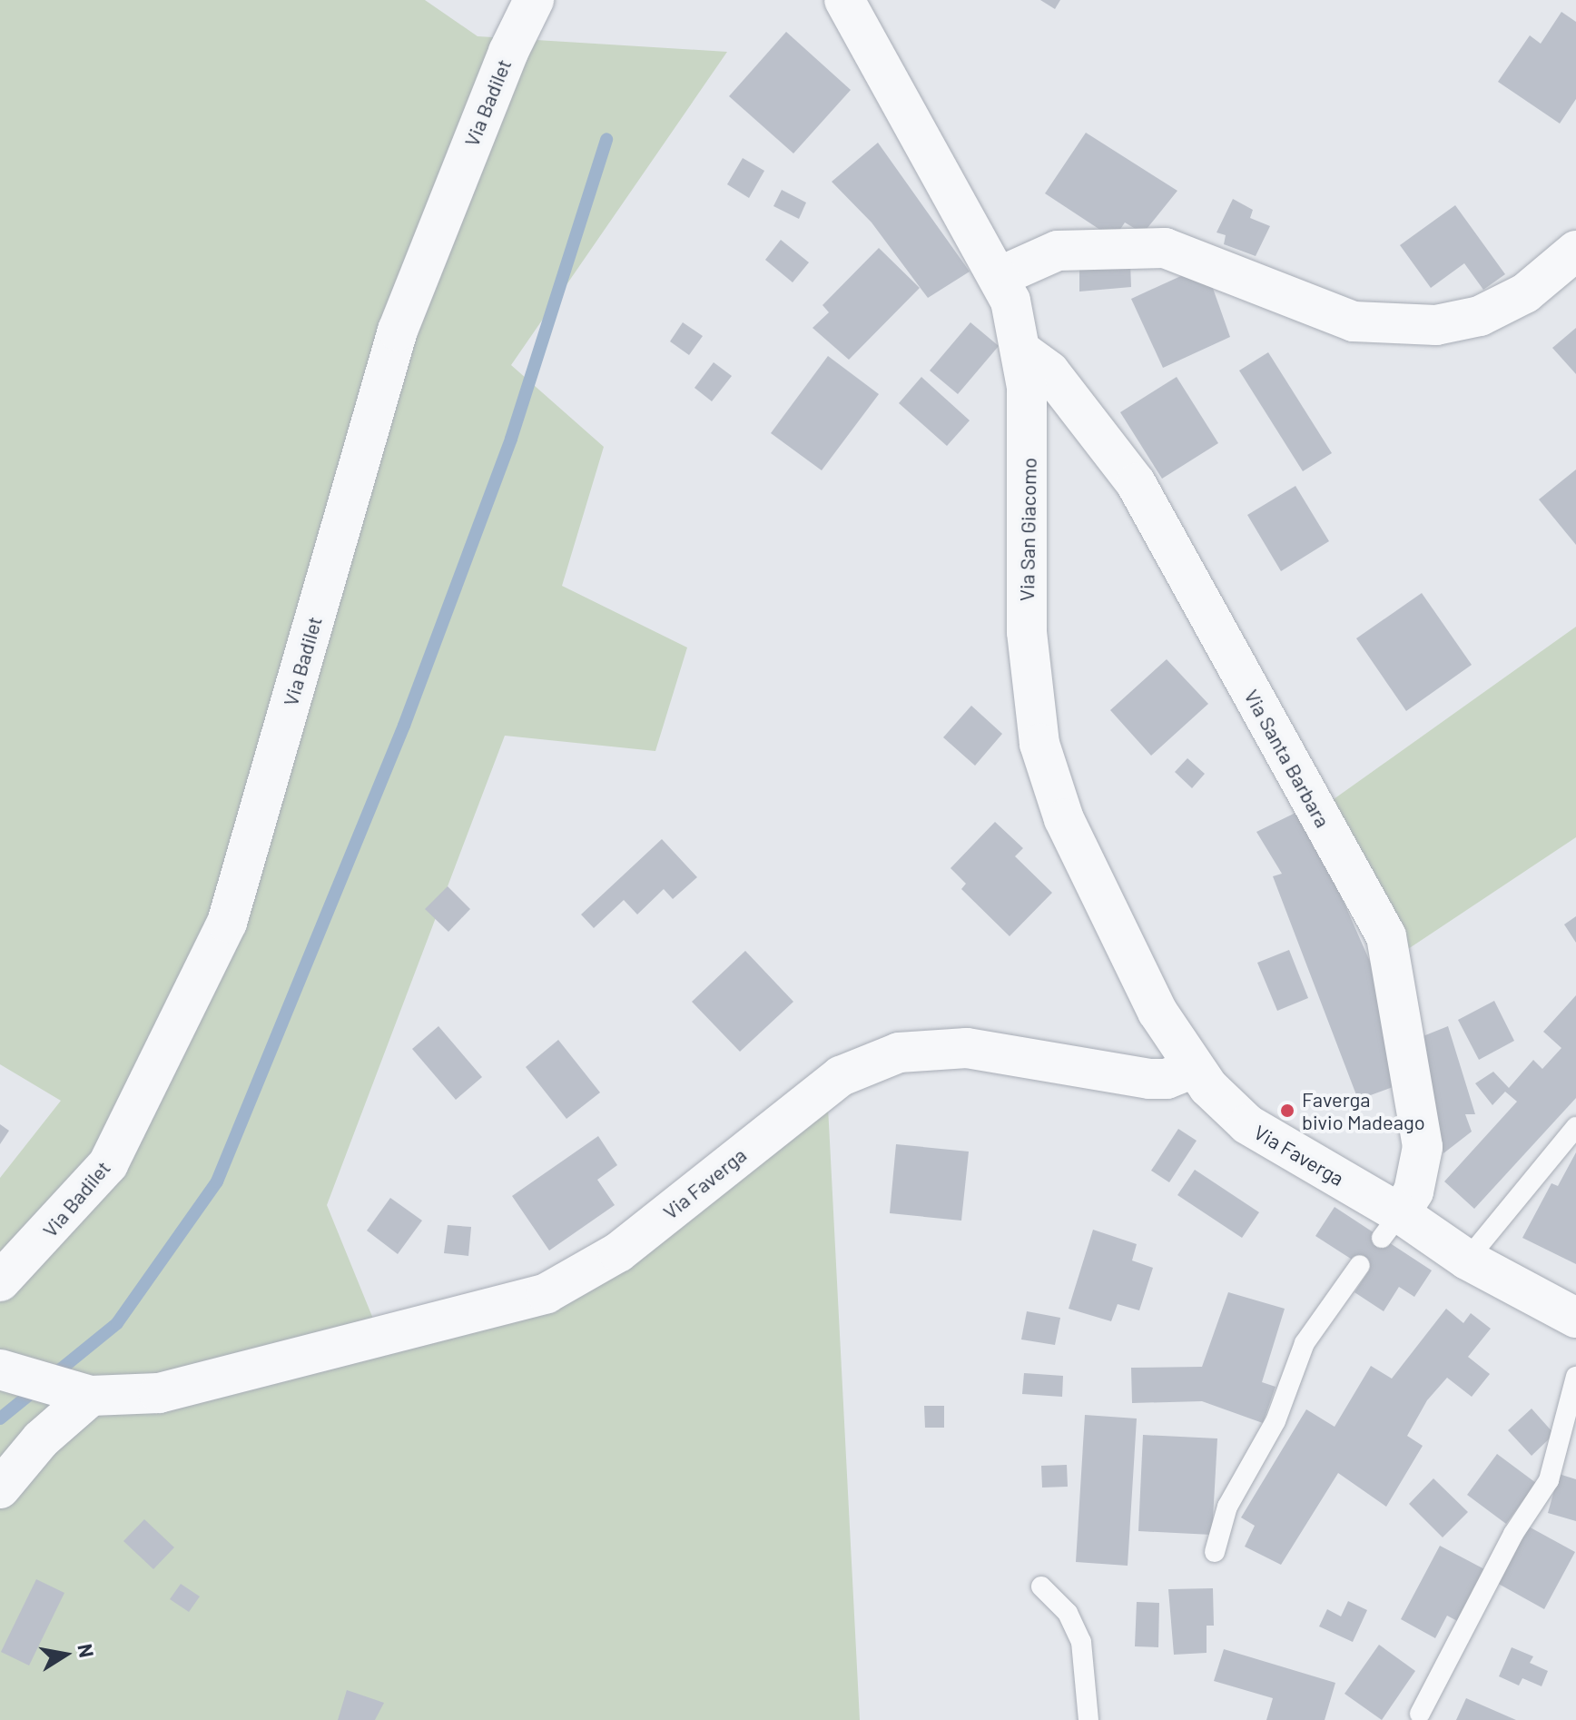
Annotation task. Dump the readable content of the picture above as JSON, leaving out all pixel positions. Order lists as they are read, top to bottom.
{
  "streets": {
    "street": [
      "Via Badilet",
      "Via San Giacomo",
      "Via Santa Barbara",
      "Via Faverga"
    ]
  },
  "crossings": [
    ["Via San Giacomo", "Via Santa Barbara"],
    ["Via San Giacomo", "Via Faverga"],
    ["Via Santa Barbara", "Via Faverga"]
  ],
  "places": ["Faverga bivio Madeago"],
  "north": "right"
}
